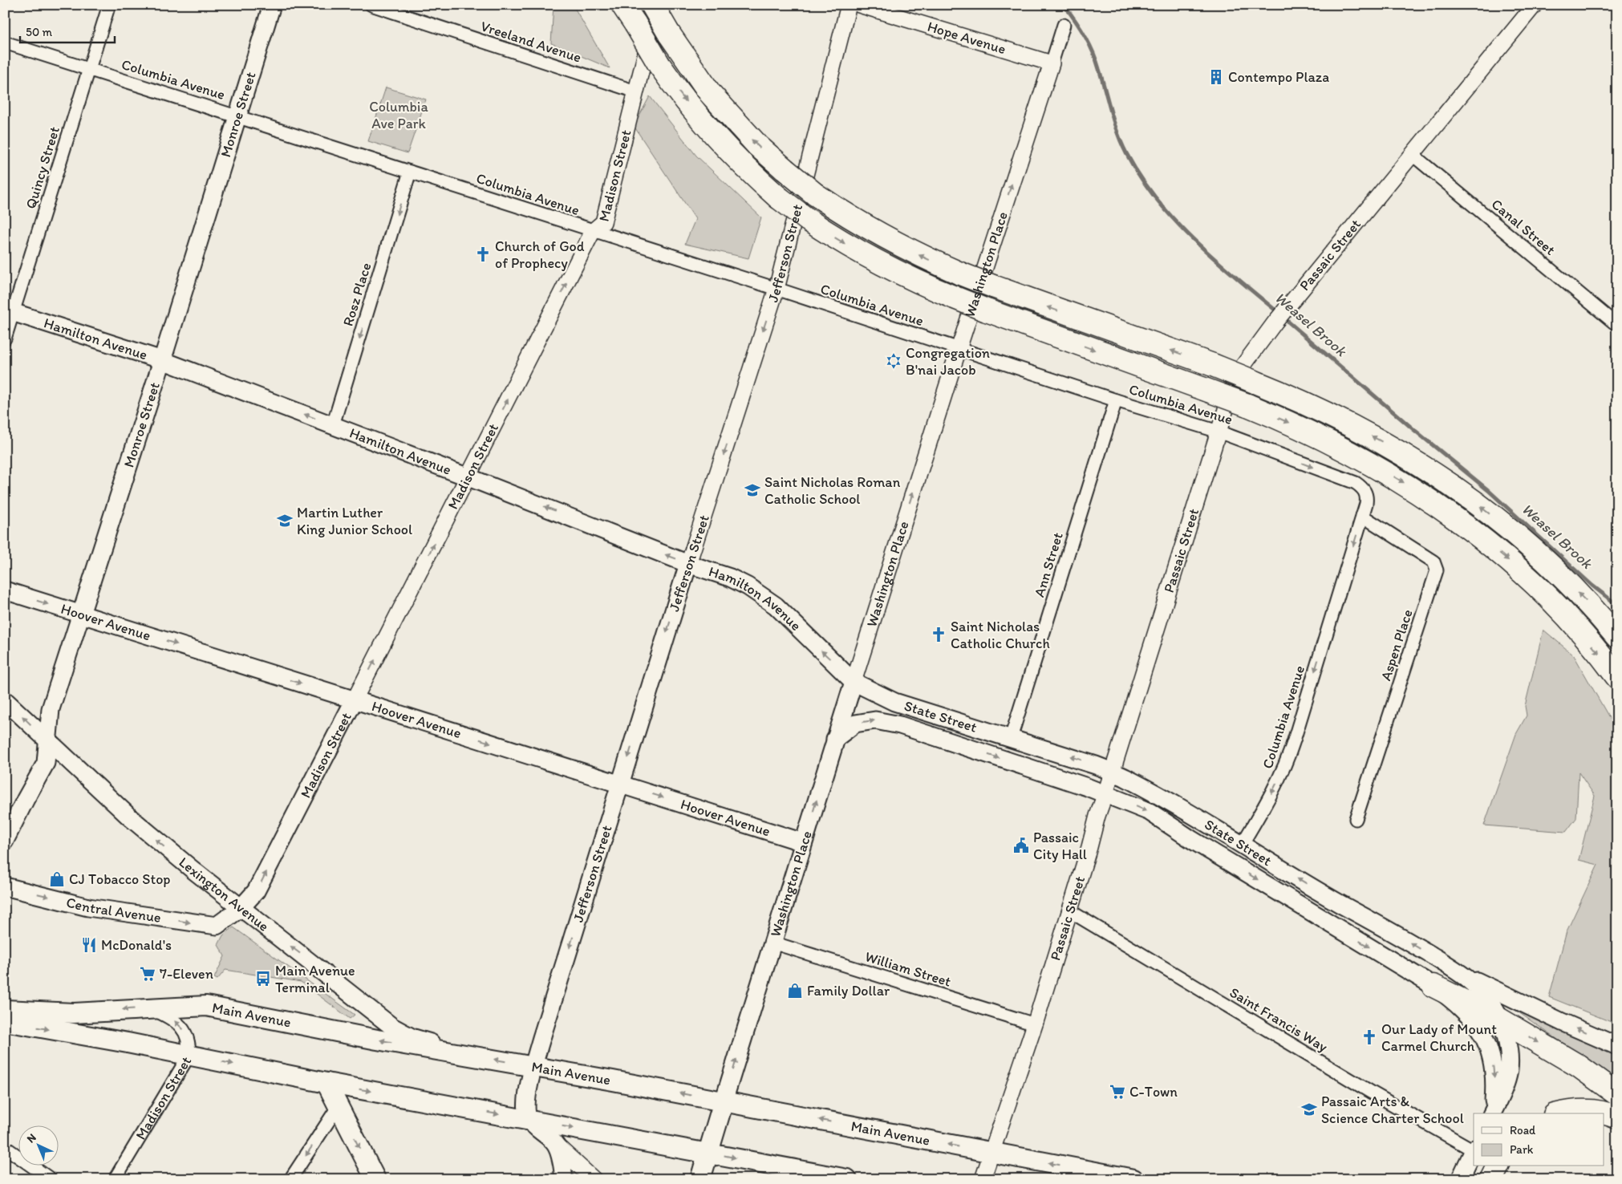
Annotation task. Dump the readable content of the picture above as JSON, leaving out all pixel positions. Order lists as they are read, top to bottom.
{
  "streets": {
    "main road": [
      "Monroe Street",
      "Madison Street",
      "Jefferson Street",
      "Washington Place",
      "Hamilton Avenue",
      "Hoover Avenue",
      "State Street",
      "Lexington Avenue",
      "Central Avenue",
      "Main Avenue"
    ],
    "street": [
      "Hope Avenue",
      "Vreeland Avenue",
      "Columbia Avenue",
      "Quincy Street",
      "Canal Street",
      "Passaic Street",
      "Rosz Place",
      "Ann Street",
      "Aspen Place",
      "William Street",
      "Saint Francis Way"
    ]
  },
  "crossings": [
    ["Hope Avenue", "Washington Place"],
    ["Vreeland Avenue", "Madison Street"],
    ["Columbia Avenue", "Monroe Street"],
    ["Columbia Avenue", "Quincy Street"],
    ["Columbia Avenue", "Madison Street"],
    ["Columbia Avenue", "Jefferson Street"],
    ["Columbia Avenue", "Passaic Street"],
    ["Columbia Avenue", "Washington Place"],
    ["Columbia Avenue", "Rosz Place"],
    ["Columbia Avenue", "Ann Street"],
    ["Columbia Avenue", "Aspen Place"],
    ["Columbia Avenue", "State Street"],
    ["Monroe Street", "Hamilton Avenue"],
    ["Monroe Street", "Hoover Avenue"],
    ["Monroe Street", "Lexington Avenue"],
    ["Quincy Street", "Hamilton Avenue"],
    ["Madison Street", "Hamilton Avenue"],
    ["Madison Street", "Hoover Avenue"],
    ["Madison Street", "Lexington Avenue"],
    ["Madison Street", "Central Avenue"],
    ["Madison Street", "Main Avenue"],
    ["Canal Street", "Passaic Street"],
    ["Jefferson Street", "Hamilton Avenue"],
    ["Jefferson Street", "Hoover Avenue"],
    ["Jefferson Street", "Main Avenue"],
    ["Passaic Street", "State Street"],
    ["Passaic Street", "William Street"],
    ["Passaic Street", "Main Avenue"],
    ["Passaic Street", "Saint Francis Way"],
    ["Washington Place", "Hamilton Avenue"],
    ["Washington Place", "Hoover Avenue"],
    ["Washington Place", "State Street"],
    ["Washington Place", "William Street"],
    ["Washington Place", "Main Avenue"],
    ["Rosz Place", "Hamilton Avenue"],
    ["Hamilton Avenue", "State Street"],
    ["Ann Street", "State Street"],
    ["Lexington Avenue", "Main Avenue"]
  ],
  "one_way": [
    "Madison Street",
    "Jefferson Street",
    "Washington Place",
    "Rosz Place",
    "Hamilton Avenue",
    "Hoover Avenue",
    "Lexington Avenue",
    "Central Avenue"
  ],
  "water": ["Weasel Brook"],
  "parks": ["Columbia Ave Park"],
  "places": {
    "building": ["Contempo Plaza"],
    "church": ["Church of God of Prophecy", "Saint Nicholas Catholic Church", "Our Lady of Mount Carmel Church"],
    "synagogue": ["Congregation B'nai Jacob"],
    "school or university": ["Saint Nicholas Roman Catholic School", "Martin Luther King Junior School", "Passaic Arts & Science Charter School"],
    "public building": ["Passaic City Hall"],
    "shop": ["CJ Tobacco Stop", "Family Dollar"],
    "restaurant": ["McDonald's"],
    "supermarket": ["7-Eleven", "C-Town"],
    "bus stop": ["Main Avenue Terminal"]
  },
  "legend": ["Road", "Park"],
  "scale_bar": "50 m",
  "north": "top left"
}
